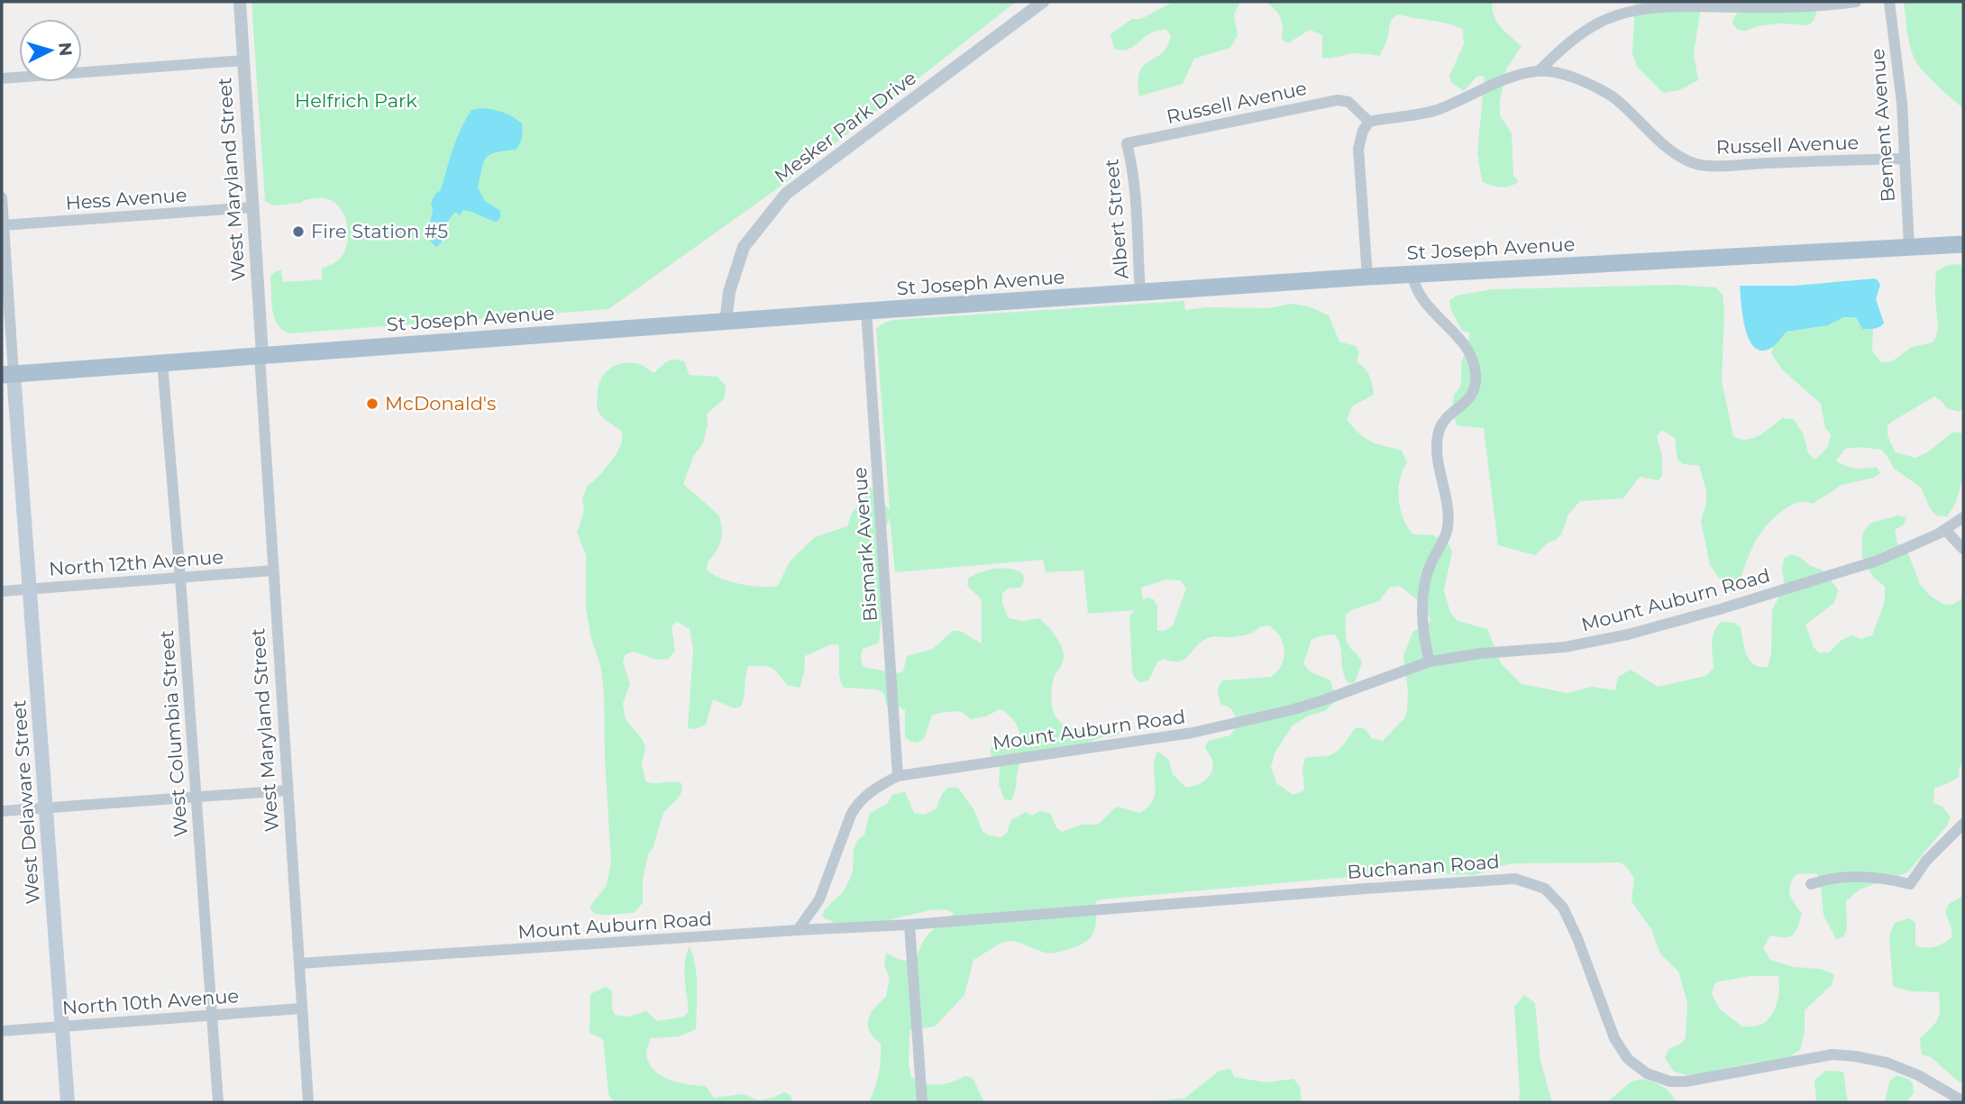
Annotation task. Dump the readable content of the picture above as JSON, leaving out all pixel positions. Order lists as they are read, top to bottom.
{
  "streets": {
    "main road": ["St Joseph Avenue", "West Delaware Street"],
    "street": [
      "Russell Avenue",
      "Bement Avenue",
      "Mesker Park Drive",
      "West Maryland Street",
      "Hess Avenue",
      "Albert Street",
      "Bismark Avenue",
      "North 12th Avenue",
      "Mount Auburn Road",
      "West Columbia Street",
      "Buchanan Road",
      "North 10th Avenue"
    ]
  },
  "crossings": [
    ["Russell Avenue", "Bement Avenue"],
    ["Russell Avenue", "Albert Street"],
    ["Bement Avenue", "St Joseph Avenue"],
    ["Mesker Park Drive", "St Joseph Avenue"],
    ["West Maryland Street", "Hess Avenue"],
    ["West Maryland Street", "St Joseph Avenue"],
    ["West Maryland Street", "North 12th Avenue"],
    ["West Maryland Street", "Mount Auburn Road"],
    ["West Maryland Street", "North 10th Avenue"],
    ["Hess Avenue", "West Delaware Street"],
    ["Albert Street", "St Joseph Avenue"],
    ["St Joseph Avenue", "Bismark Avenue"],
    ["St Joseph Avenue", "West Columbia Street"],
    ["St Joseph Avenue", "West Delaware Street"],
    ["Bismark Avenue", "Mount Auburn Road"],
    ["North 12th Avenue", "West Columbia Street"],
    ["North 12th Avenue", "West Delaware Street"],
    ["Mount Auburn Road", "Buchanan Road"],
    ["West Columbia Street", "North 10th Avenue"],
    ["West Delaware Street", "North 10th Avenue"]
  ],
  "parks": ["Helfrich Park"],
  "places": ["Fire Station #5", "McDonald's"],
  "north": "right"
}
